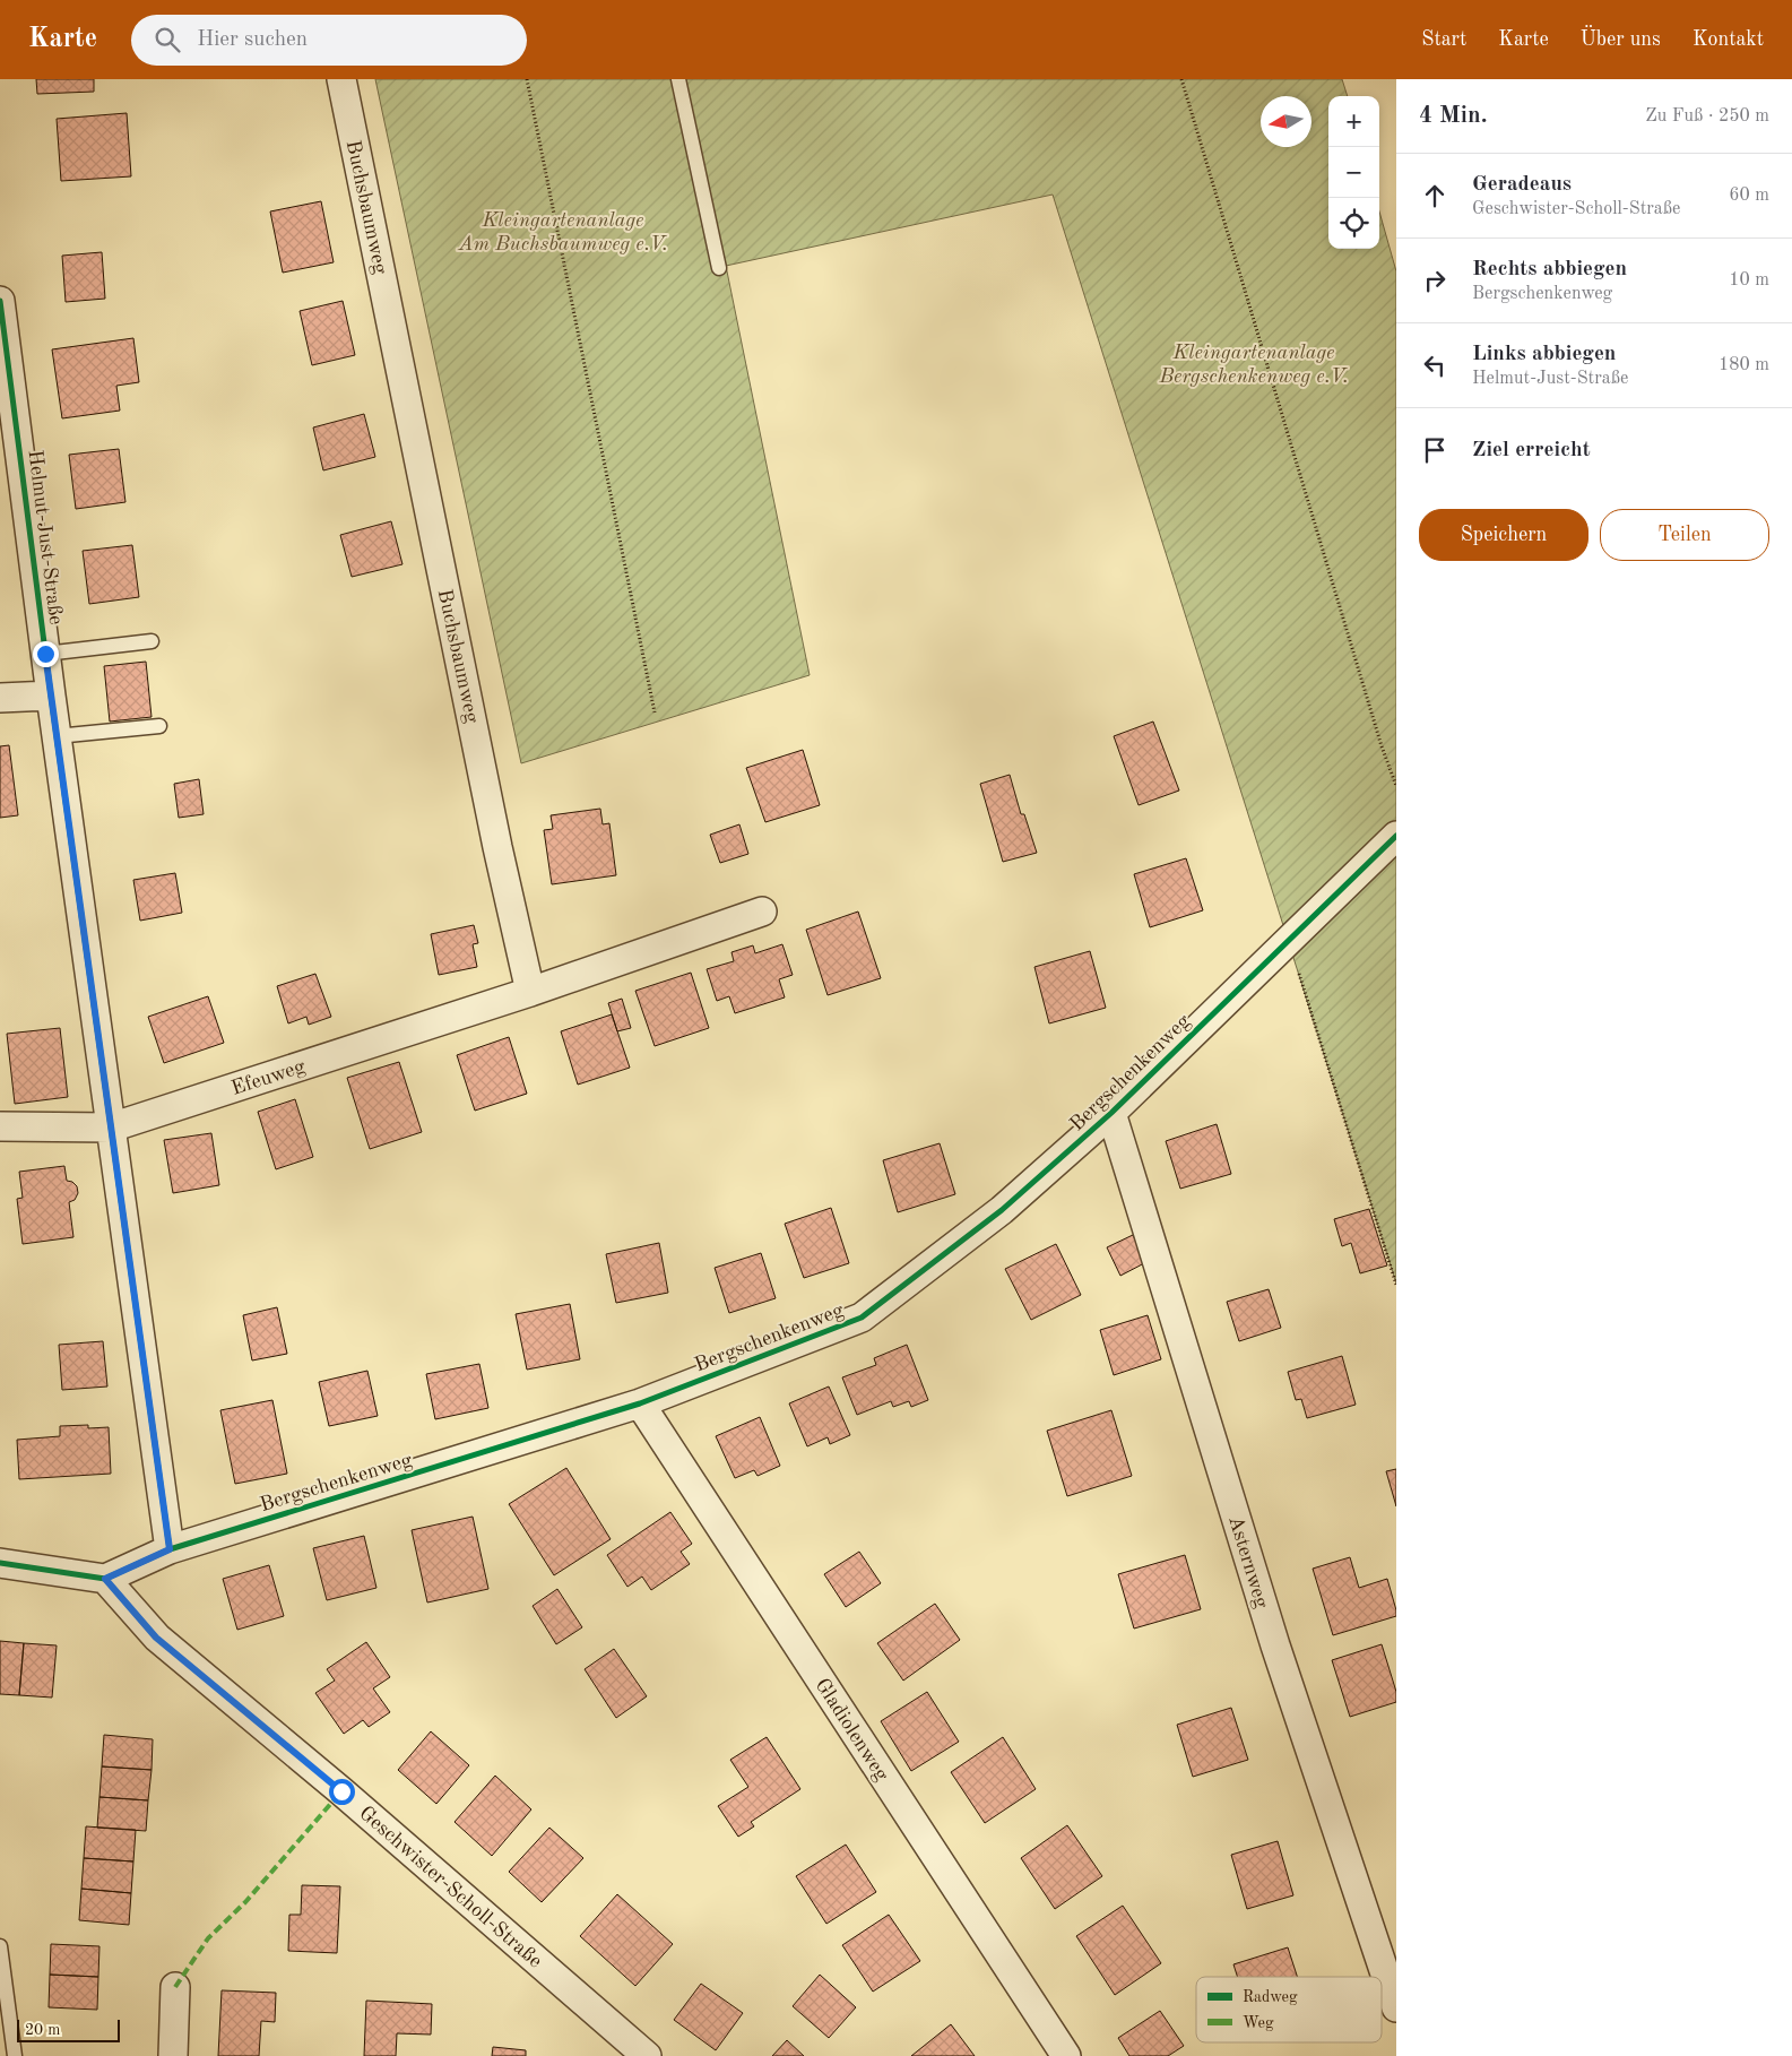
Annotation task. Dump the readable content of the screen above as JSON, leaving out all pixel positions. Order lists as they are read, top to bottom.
{
  "streets": {
    "street": [
      "Buchsbaumweg",
      "Helmut-Just-Straße",
      "Bergschenkenweg",
      "Efeuweg",
      "Asternweg",
      "Gladiolenweg",
      "Geschwister-Scholl-Straße"
    ]
  },
  "crossings": [
    ["Buchsbaumweg", "Efeuweg"],
    ["Helmut-Just-Straße", "Bergschenkenweg"],
    ["Helmut-Just-Straße", "Efeuweg"],
    ["Bergschenkenweg", "Asternweg"],
    ["Bergschenkenweg", "Gladiolenweg"],
    ["Bergschenkenweg", "Geschwister-Scholl-Straße"]
  ],
  "parks": ["Kleingartenanlage Am Buchsbaumweg e.V.", "Kleingartenanlage Bergschenkenweg e.V."],
  "legend": ["Radweg", "Weg"],
  "scale_bar": "20 m",
  "north": "left",
  "page": {
    "header": "Karte",
    "search": "Hier suchen",
    "nav": [
      "Start",
      "Karte",
      "Über uns",
      "Kontakt"
    ],
    "heading": ["4 Min.", "Zu Fuß · 250 m"],
    "map_buttons": ["+", "−"],
    "list": [
      ["Geradeaus", "Geschwister-Scholl-Straße", "60 m"],
      ["Rechts abbiegen", "Bergschenkenweg", "10 m"],
      ["Links abbiegen", "Helmut-Just-Straße", "180 m"],
      "Ziel erreicht"
    ],
    "buttons": ["Speichern", "Teilen"],
    "scale": "20 m"
  }
}
